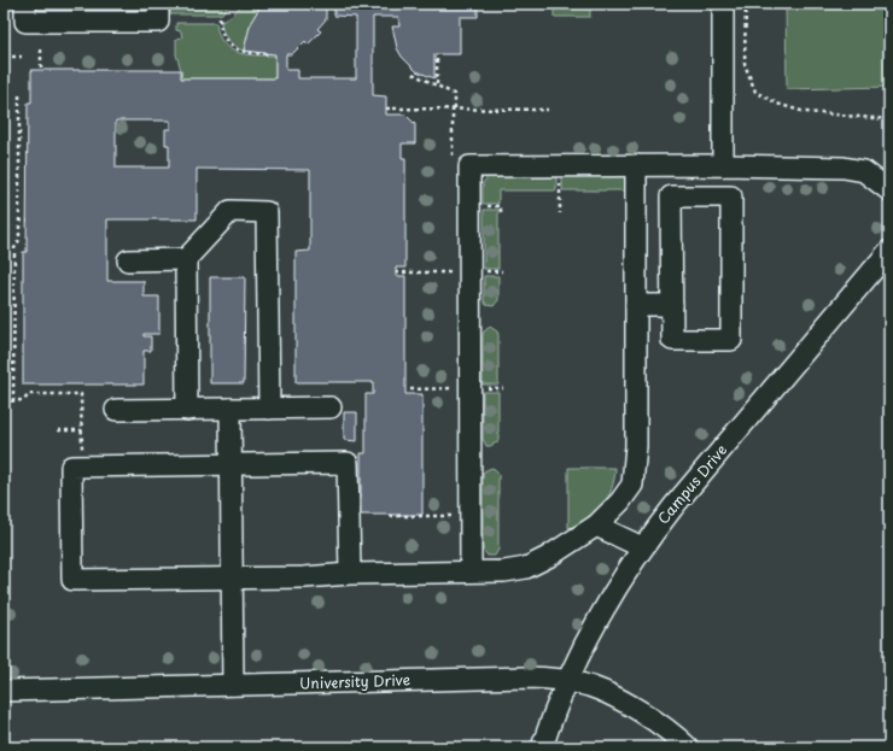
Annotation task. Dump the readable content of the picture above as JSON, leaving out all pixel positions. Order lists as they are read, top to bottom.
{
  "streets": {
    "street": ["Campus Drive", "University Drive"]
  },
  "crossings": [
    ["Campus Drive", "University Drive"]
  ]
}
